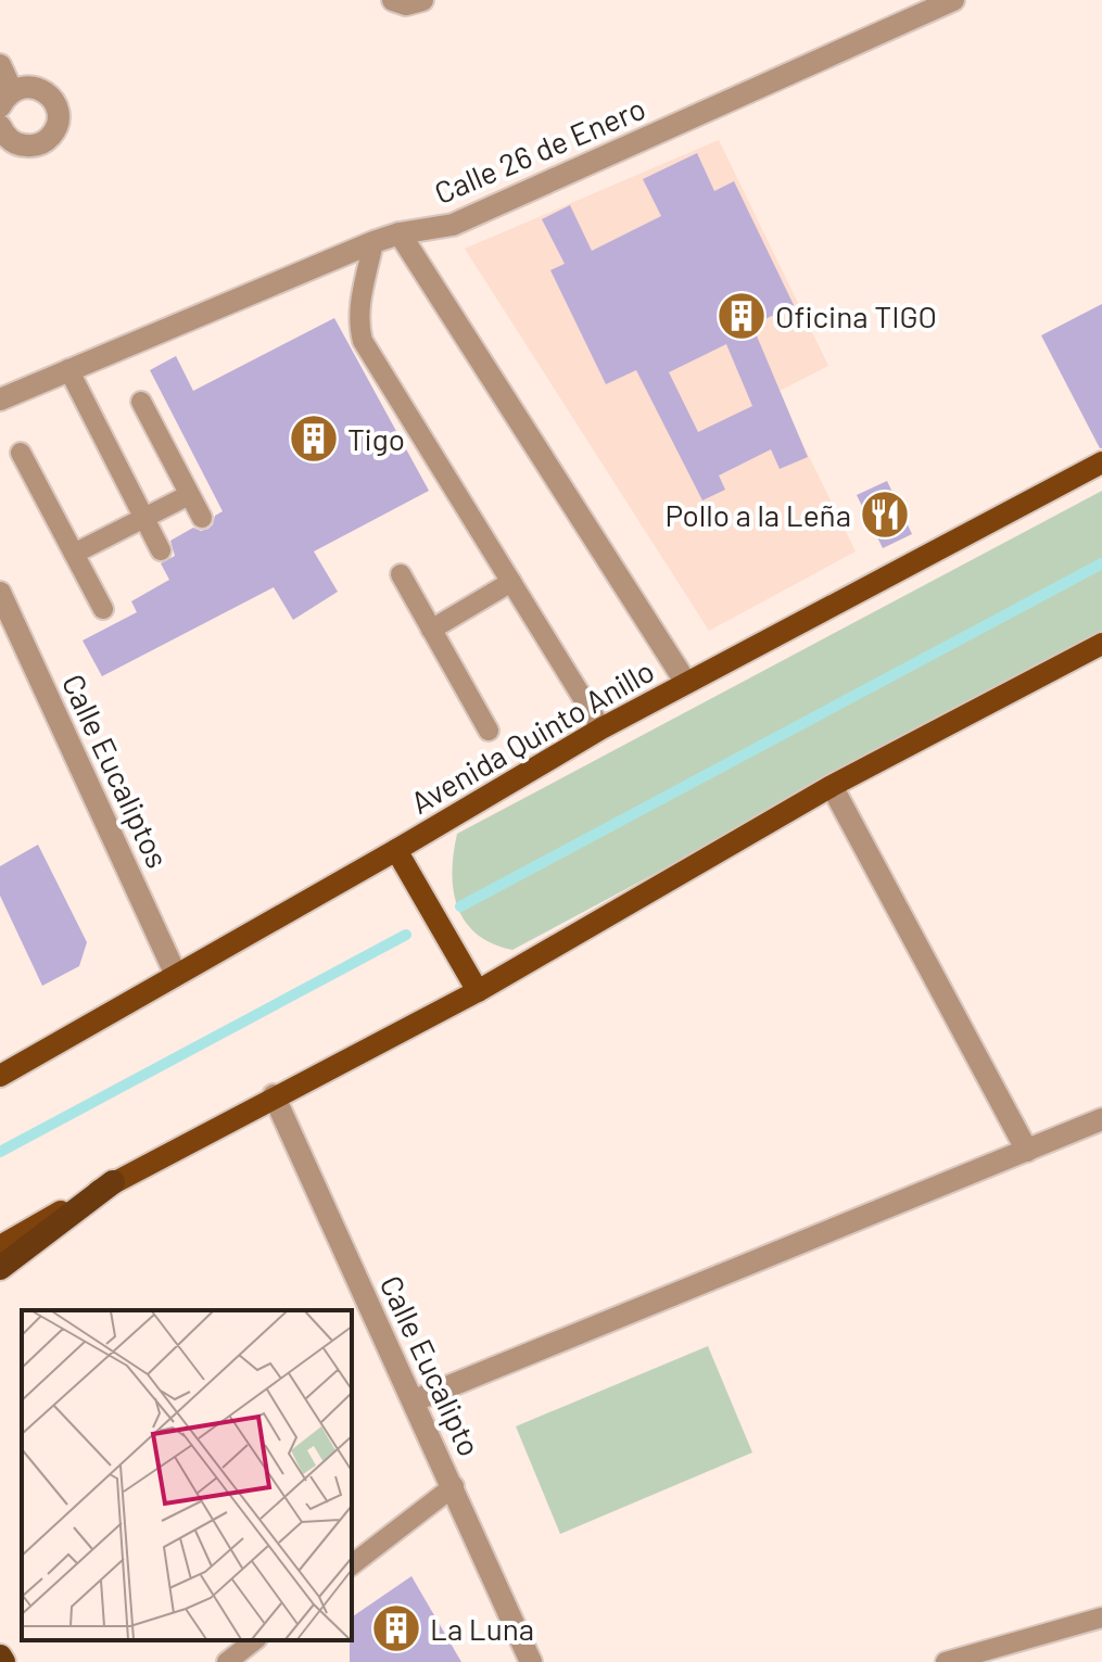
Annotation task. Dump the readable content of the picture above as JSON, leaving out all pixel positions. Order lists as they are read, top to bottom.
{
  "streets": {
    "main road": ["Avenida Quinto Anillo"],
    "street": ["Calle 26 de Enero", "Calle Eucaliptos", "Calle Eucalipto"]
  },
  "crossings": [
    ["Avenida Quinto Anillo", "Calle Eucaliptos"]
  ],
  "places": {
    "building": ["Oficina TIGO", "Tigo", "La Luna"],
    "restaurant": ["Pollo a la Leña"]
  }
}
